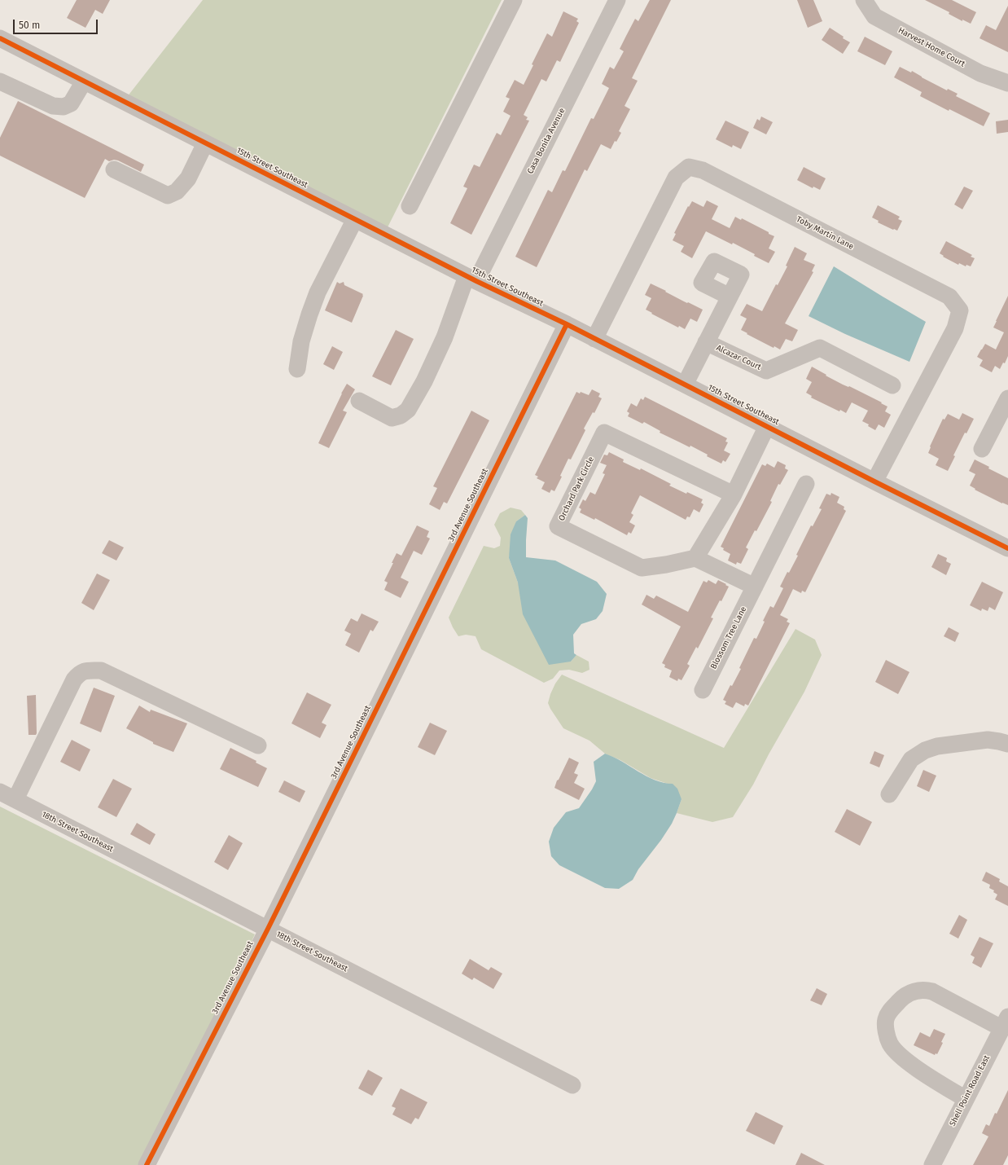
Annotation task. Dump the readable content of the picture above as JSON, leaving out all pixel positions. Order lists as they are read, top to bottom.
{
  "streets": {
    "street": [
      "Harvest Home Court",
      "Casa Bonita Avenue",
      "15th Street Southeast",
      "Toby Martin Lane",
      "Alcazar Court",
      "Orchard Park Circle",
      "3rd Avenue Southeast",
      "Blossom Tree Lane",
      "18th Street Southeast",
      "Shell Point Road East"
    ]
  },
  "crossings": [
    ["Casa Bonita Avenue", "15th Street Southeast"],
    ["15th Street Southeast", "Toby Martin Lane"],
    ["15th Street Southeast", "3rd Avenue Southeast"],
    ["3rd Avenue Southeast", "18th Street Southeast"]
  ],
  "scale_bar": "50 m"
}
